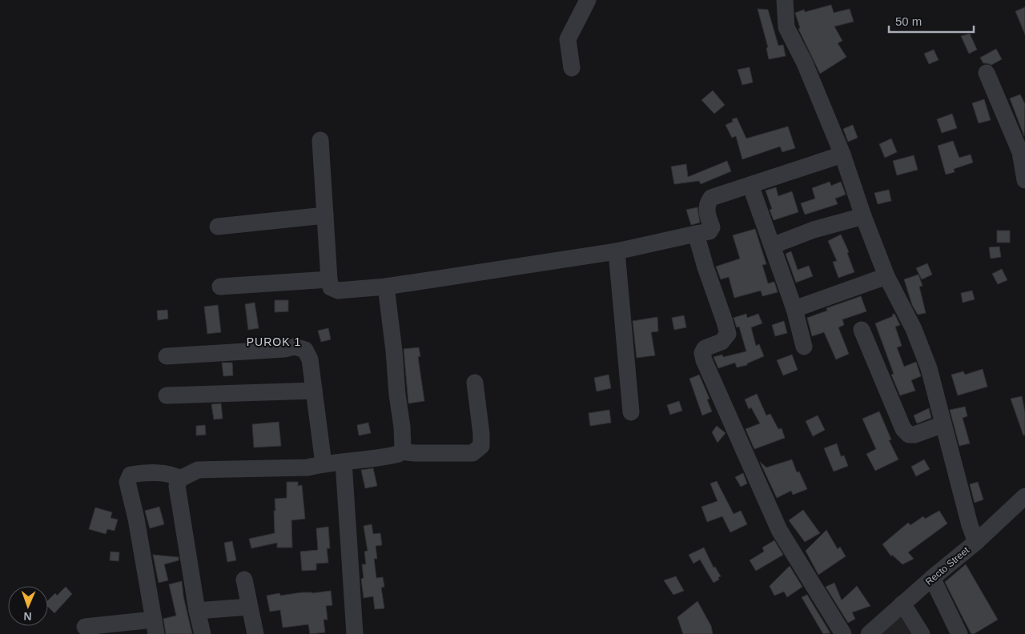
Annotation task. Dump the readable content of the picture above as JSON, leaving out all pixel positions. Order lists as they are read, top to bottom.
{
  "streets": {
    "street": ["Recto Street"]
  },
  "districts": ["PUROK 1"],
  "scale_bar": "50 m",
  "north": "bottom"
}
